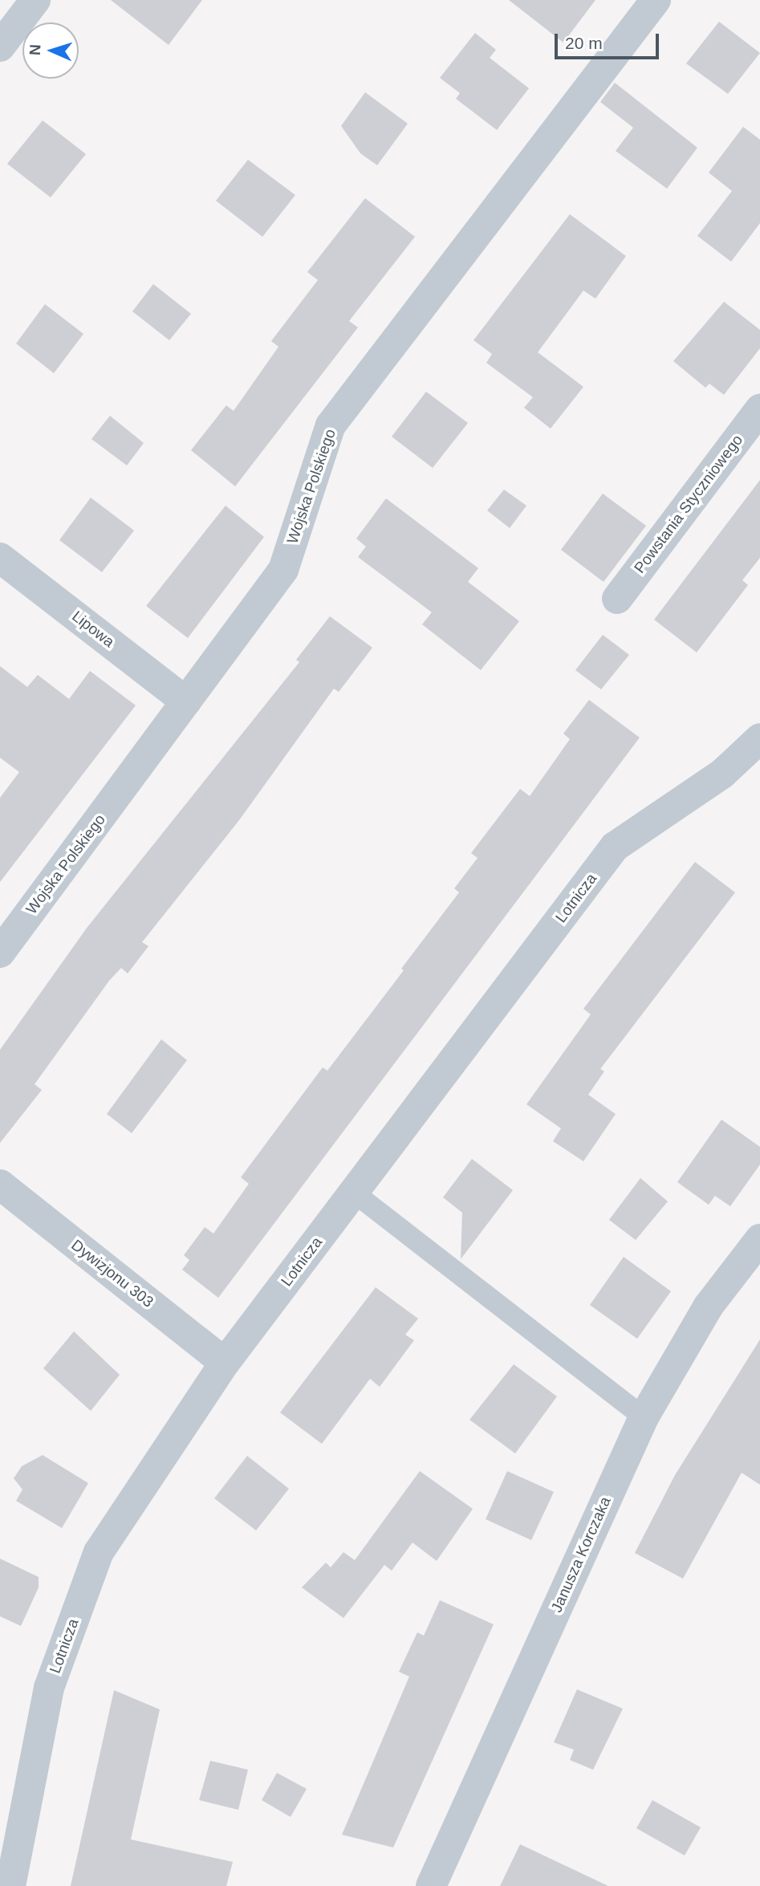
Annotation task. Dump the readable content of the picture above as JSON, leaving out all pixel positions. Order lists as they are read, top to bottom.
{
  "streets": {
    "street": [
      "Wojska Polskiego",
      "Powstania Styczniowego",
      "Lipowa",
      "Lotnicza",
      "Dywizjonu 303",
      "Janusza Korczaka"
    ]
  },
  "crossings": [
    ["Wojska Polskiego", "Lipowa"],
    ["Lotnicza", "Dywizjonu 303"]
  ],
  "scale_bar": "20 m",
  "north": "left"
}
